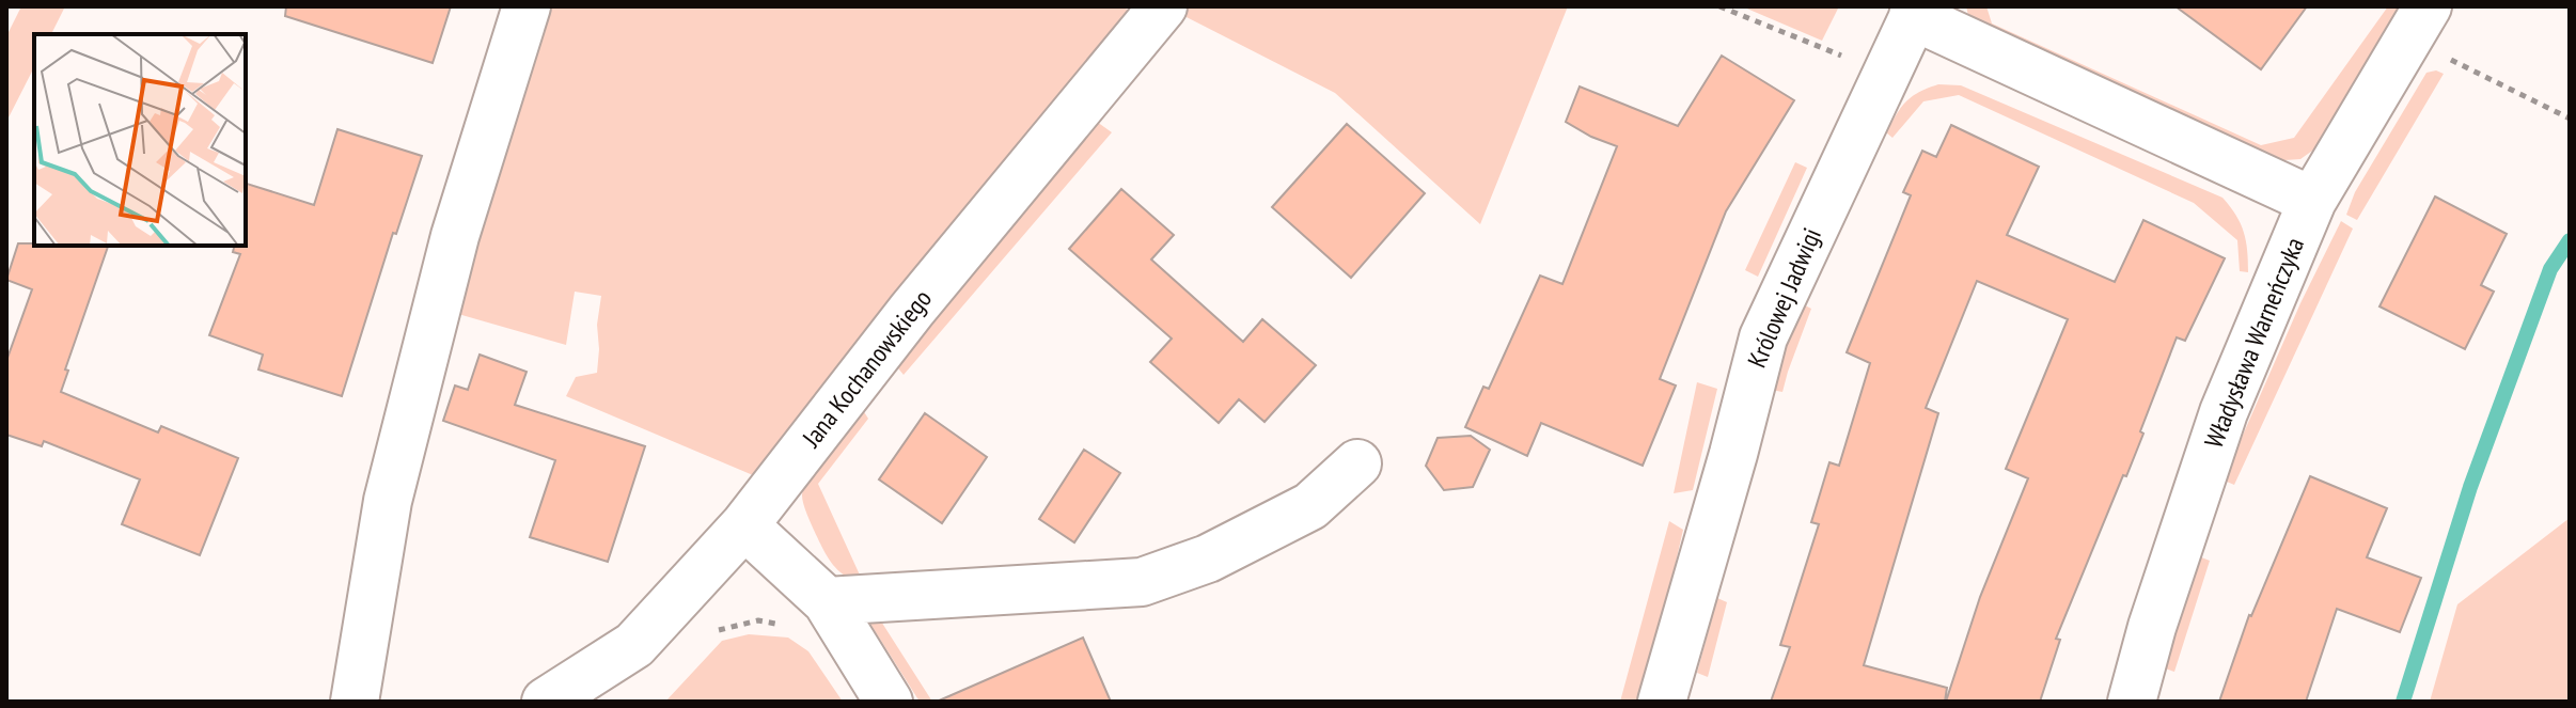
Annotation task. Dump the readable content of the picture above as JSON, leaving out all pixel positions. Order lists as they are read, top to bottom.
{
  "streets": {
    "street": ["Królowej Jadwigi", "Władysława Warneńczyka", "Jana Kochanowskiego"]
  }
}
